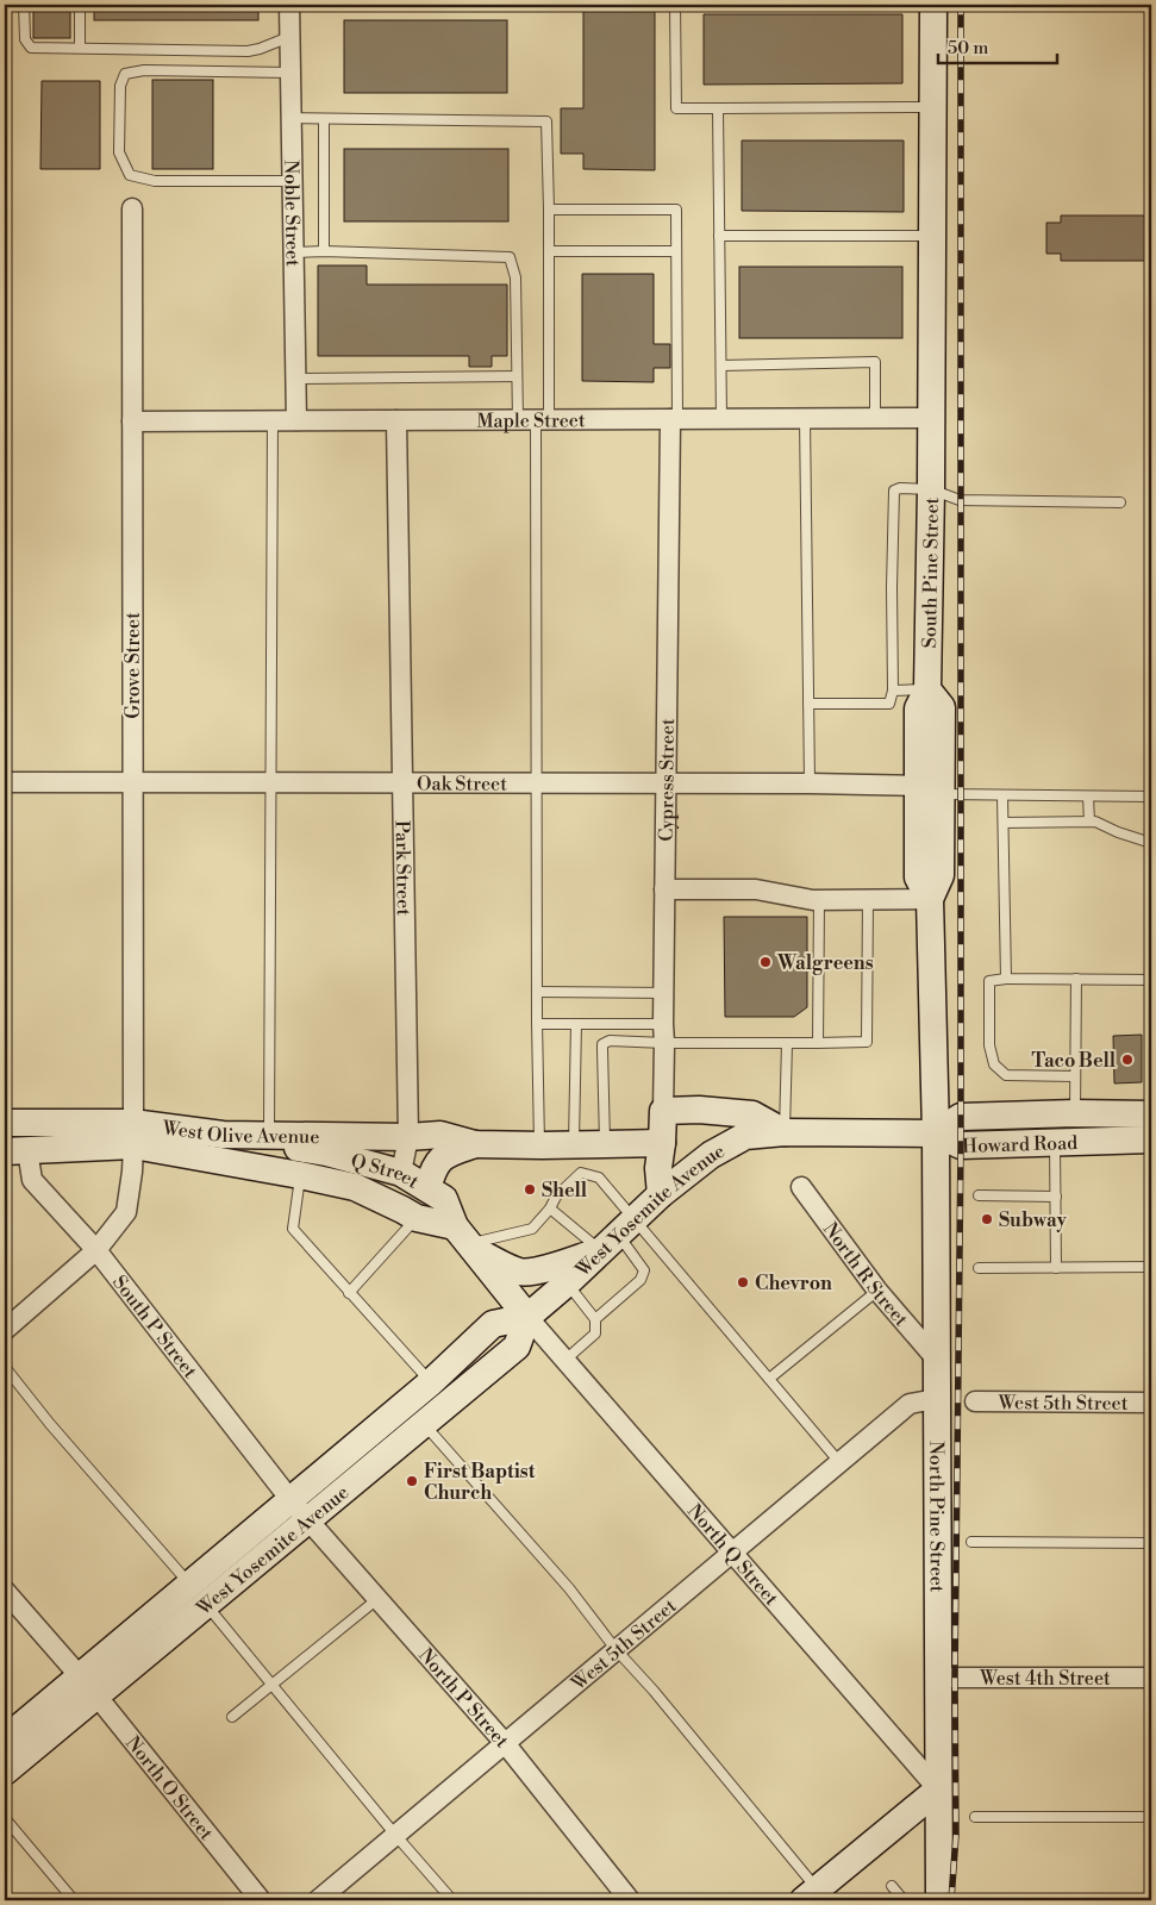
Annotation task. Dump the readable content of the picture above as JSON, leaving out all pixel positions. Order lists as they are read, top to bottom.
{
  "streets": {
    "main road": [
      "South Pine Street",
      "Cypress Street",
      "West Olive Avenue",
      "Howard Road",
      "Q Street",
      "West Yosemite Avenue",
      "North Pine Street"
    ],
    "street": [
      "Noble Street",
      "Maple Street",
      "Grove Street",
      "Oak Street",
      "Park Street",
      "North R Street",
      "South P Street",
      "West 5th Street",
      "North Q Street",
      "West 4th Street",
      "North P Street",
      "North O Street"
    ]
  },
  "crossings": [
    ["Noble Street", "Maple Street"],
    ["Maple Street", "South Pine Street"],
    ["Maple Street", "Grove Street"],
    ["Maple Street", "Cypress Street"],
    ["Maple Street", "Park Street"],
    ["Grove Street", "Oak Street"],
    ["Grove Street", "West Olive Avenue"],
    ["Grove Street", "South P Street"],
    ["Cypress Street", "Oak Street"],
    ["Cypress Street", "West Olive Avenue"],
    ["Cypress Street", "West Yosemite Avenue"],
    ["Oak Street", "Park Street"],
    ["Park Street", "West Olive Avenue"],
    ["Park Street", "Q Street"],
    ["West Olive Avenue", "Q Street"],
    ["West Olive Avenue", "South P Street"],
    ["Howard Road", "North Pine Street"],
    ["Q Street", "West Yosemite Avenue"],
    ["Q Street", "North Q Street"],
    ["West Yosemite Avenue", "South P Street"],
    ["West Yosemite Avenue", "North Q Street"],
    ["West Yosemite Avenue", "North P Street"],
    ["West Yosemite Avenue", "North O Street"],
    ["North R Street", "North Pine Street"],
    ["South P Street", "North P Street"],
    ["West 5th Street", "North Pine Street"],
    ["West 5th Street", "North Q Street"],
    ["West 5th Street", "North P Street"],
    ["North Pine Street", "North Q Street"],
    ["North Pine Street", "West 4th Street"]
  ],
  "places": [
    "Walgreens",
    "Taco Bell",
    "Shell",
    "Subway",
    "Chevron",
    "First Baptist Church"
  ],
  "scale_bar": "50 m"
}
